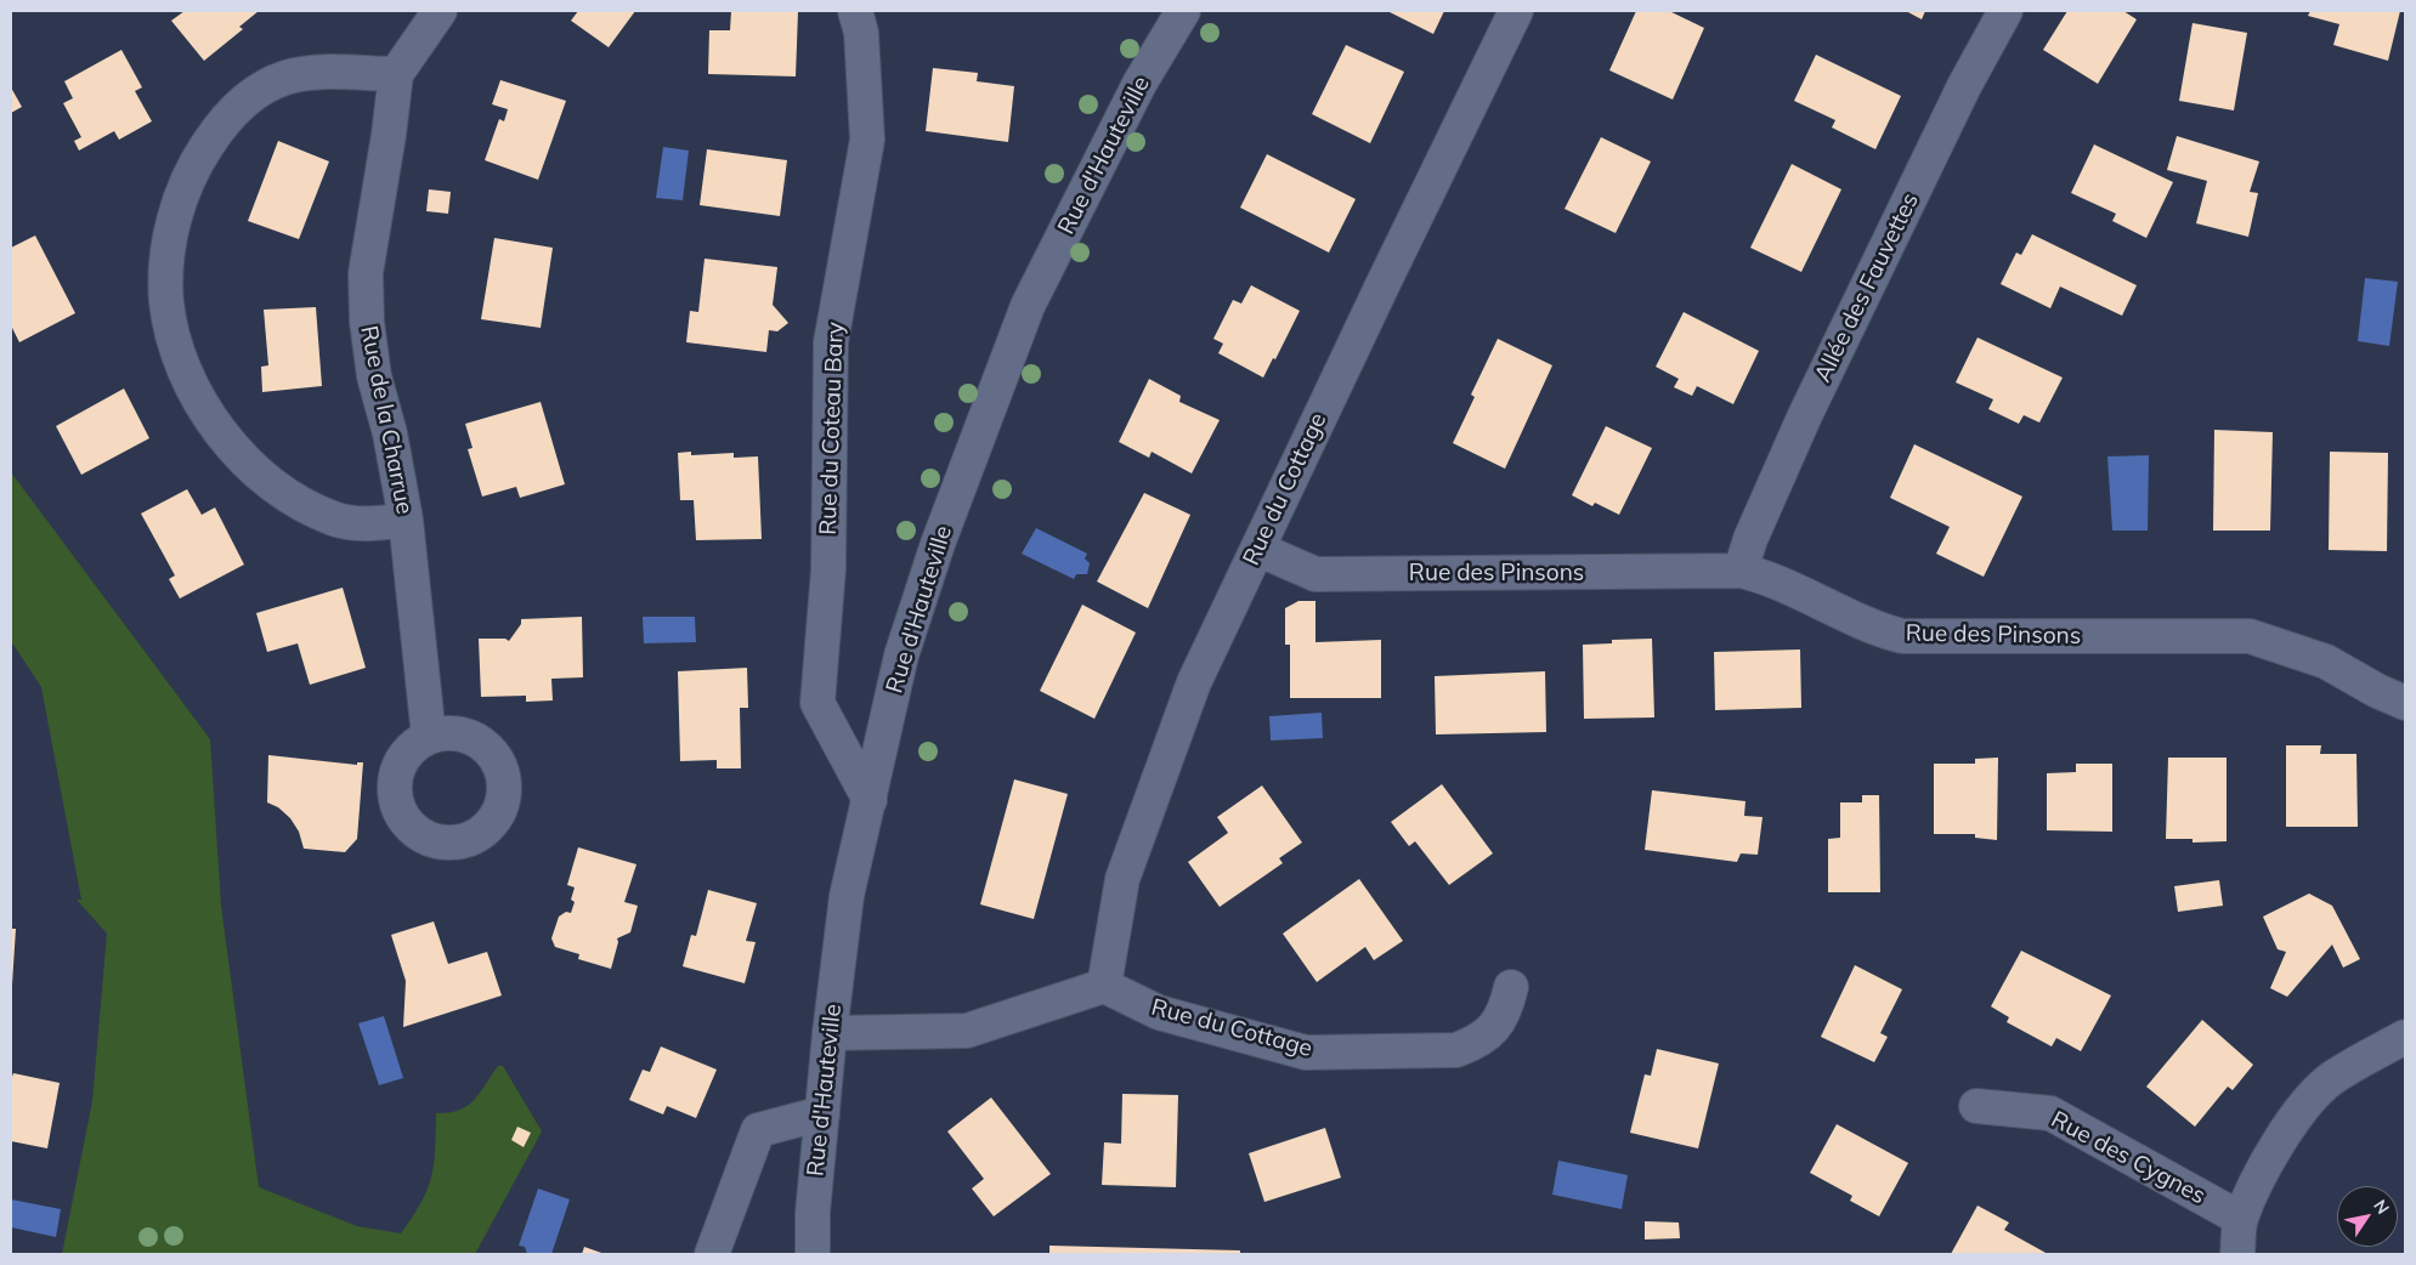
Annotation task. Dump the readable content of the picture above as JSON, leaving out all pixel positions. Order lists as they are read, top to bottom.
{
  "streets": {
    "street": [
      "Rue d'Hauteville",
      "Allée des Fauvettes",
      "Rue de la Charrue",
      "Rue du Coteau Bary",
      "Rue du Cottage",
      "Rue des Pinsons",
      "Rue des Cygnes"
    ]
  },
  "crossings": [
    ["Rue d'Hauteville", "Rue du Coteau Bary"],
    ["Allée des Fauvettes", "Rue des Pinsons"],
    ["Rue du Cottage", "Rue des Pinsons"]
  ],
  "north": "top right"
}
